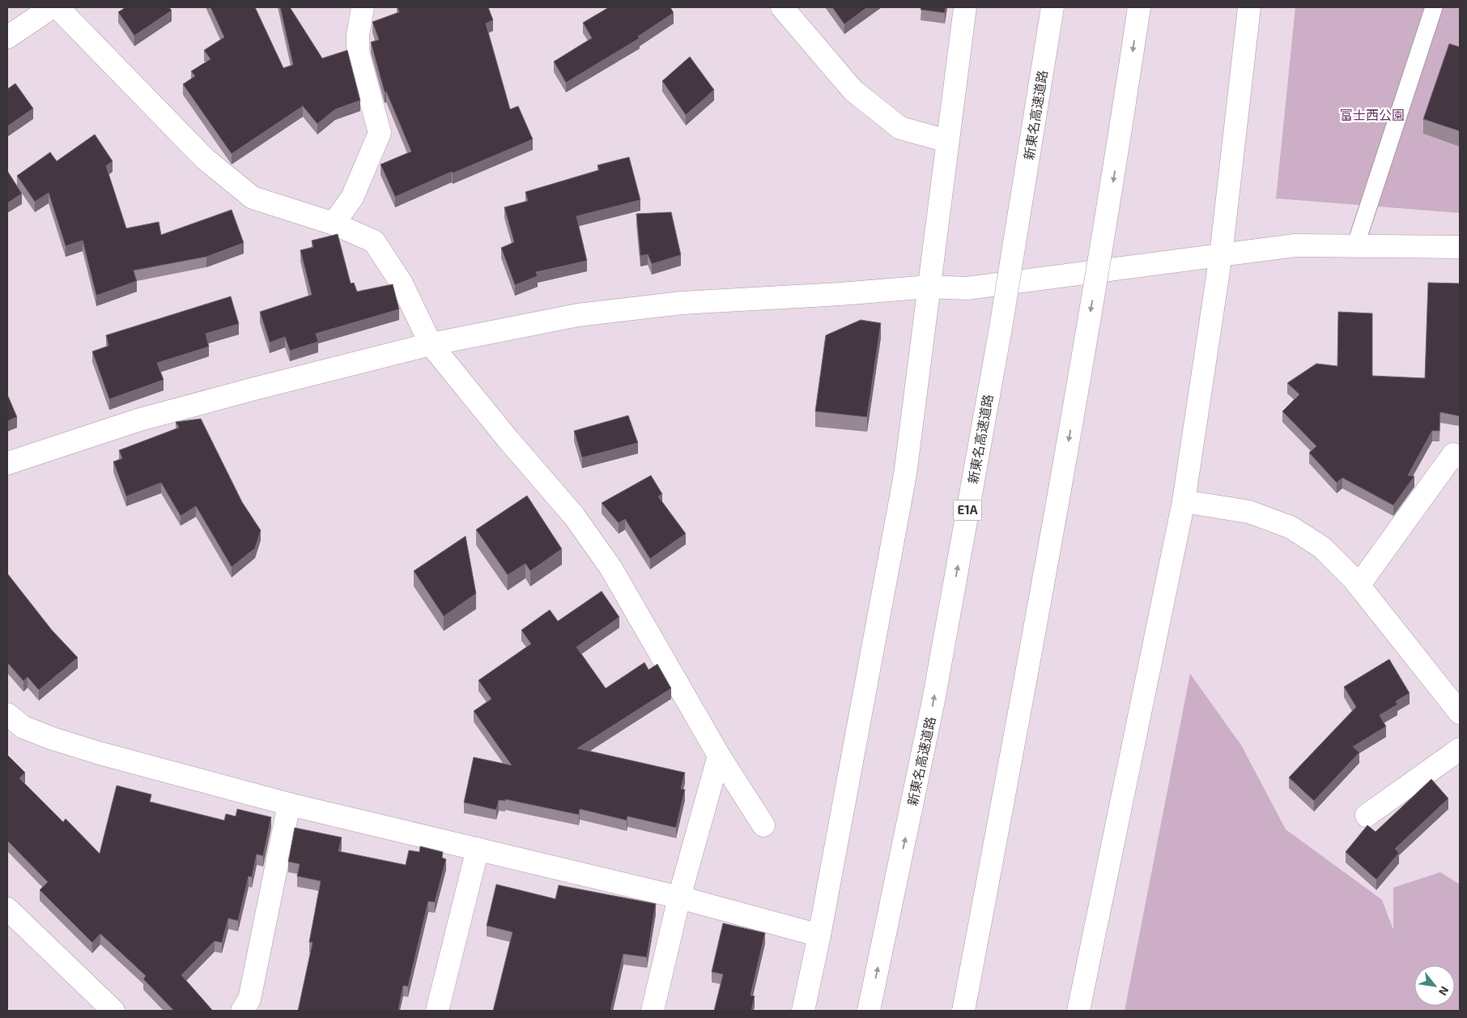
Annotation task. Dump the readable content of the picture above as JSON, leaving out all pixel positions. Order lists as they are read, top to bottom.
{
  "streets": {
    "main road": ["新東名高速道路", "E1A"]
  },
  "parks": ["富士西公園"],
  "north": "bottom right"
}
